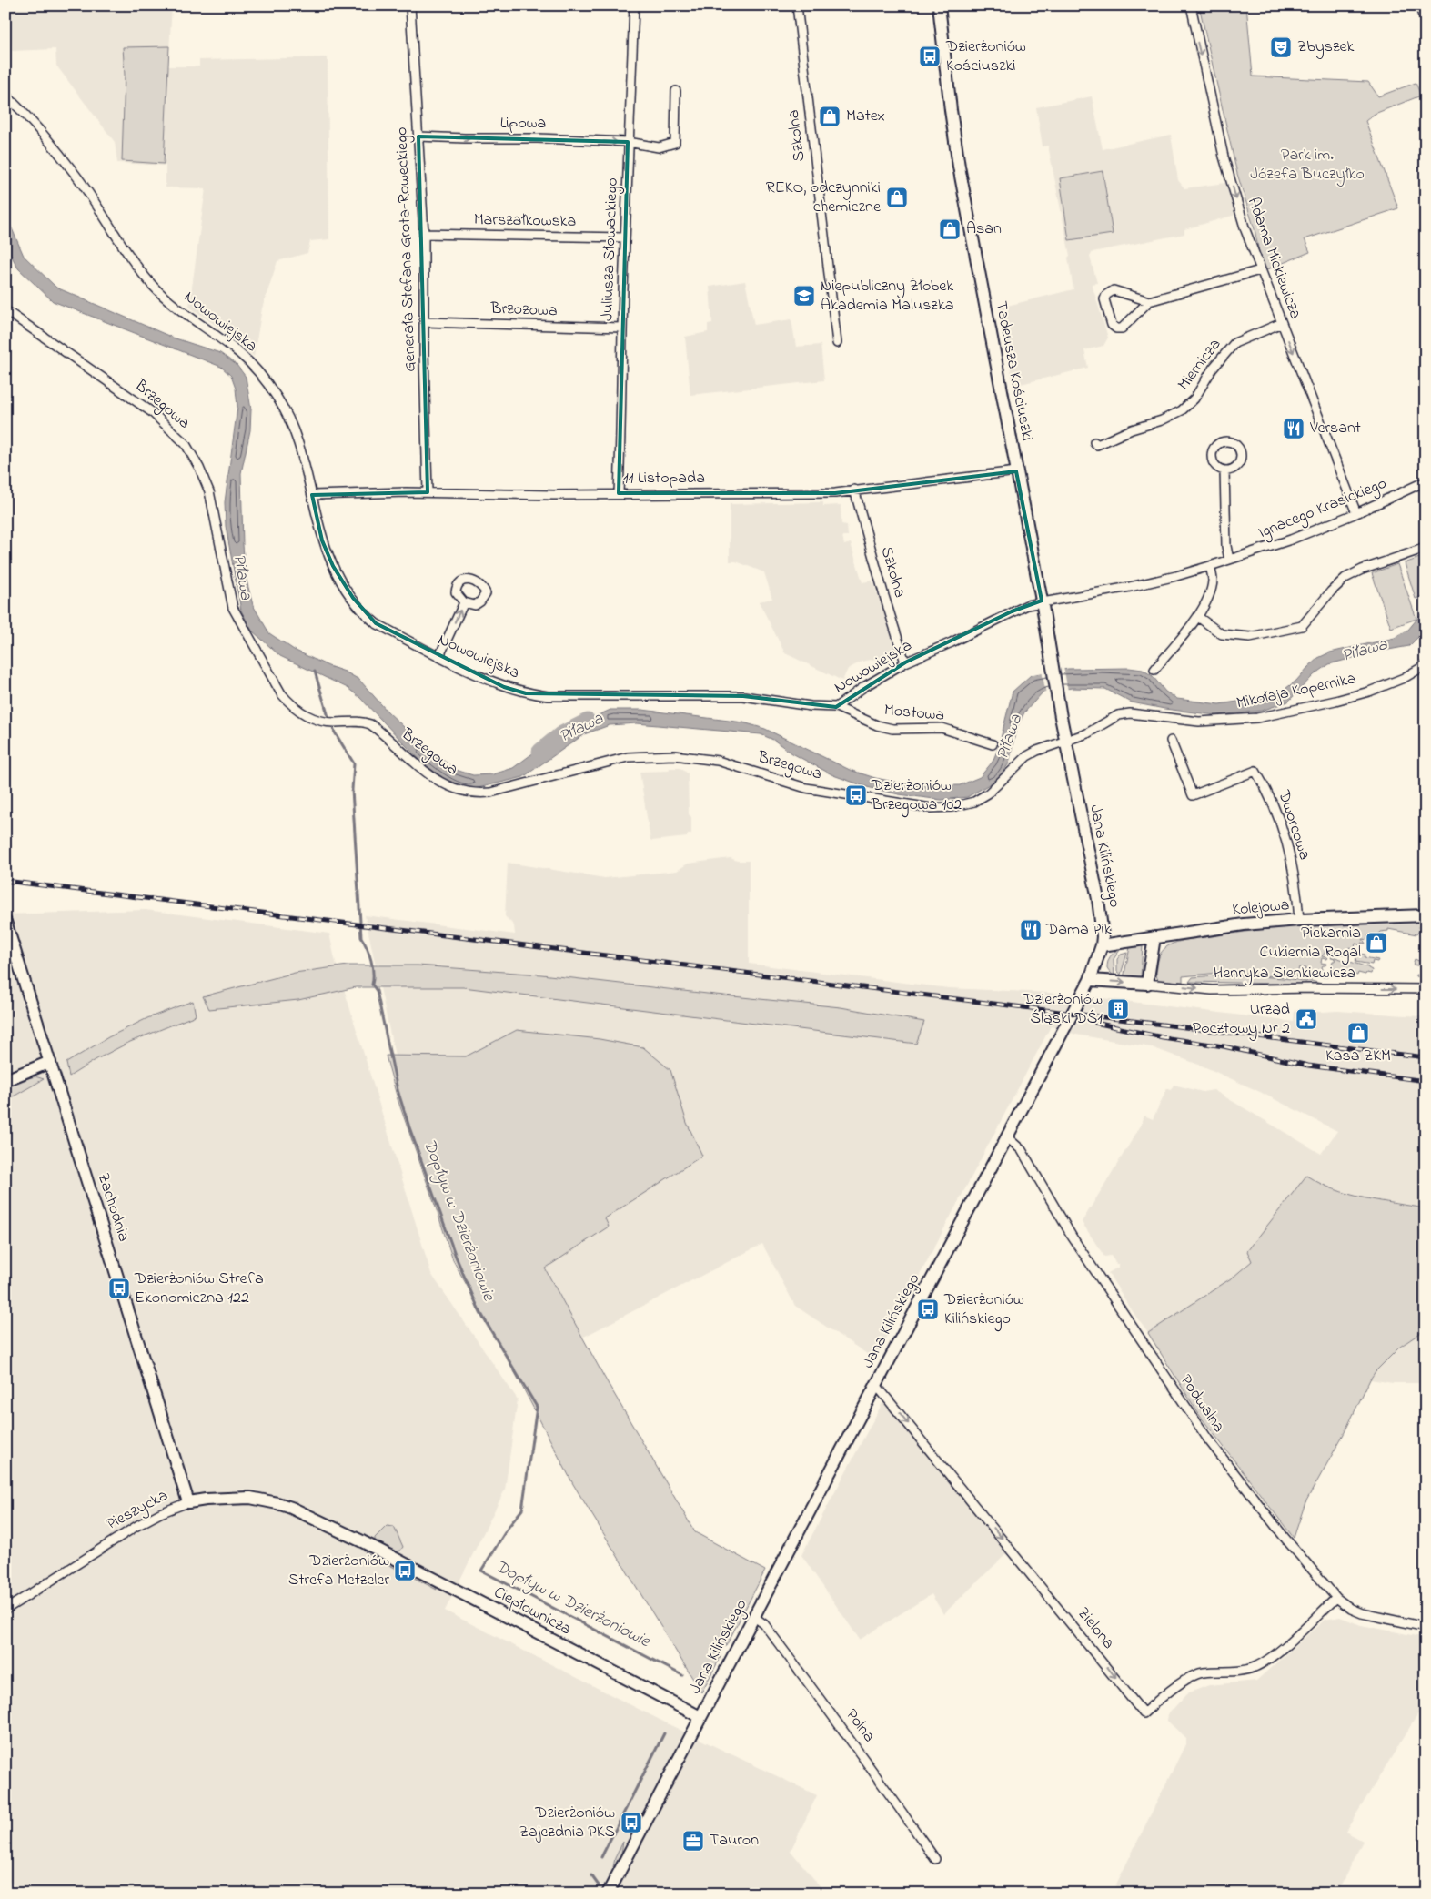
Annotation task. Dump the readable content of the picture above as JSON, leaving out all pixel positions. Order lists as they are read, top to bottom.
{
  "streets": {
    "street": [
      "Lipowa",
      "Szkolna",
      "Marszałkowska",
      "Generała Stefana Grota-Roweckiego",
      "Juliusza Słowackiego",
      "Adama Mickiewicza",
      "Brzozowa",
      "Nowowiejska",
      "Miernicza",
      "Tadeusza Kościuszki",
      "Brzegowa",
      "11 Listopada",
      "Ignacego Krasickiego",
      "Mikołaja Kopernika",
      "Mostowa",
      "Dworcowa",
      "Jana Kilińskiego",
      "Kolejowa",
      "Henryka Sienkiewicza",
      "Zachodnia",
      "Podwalna",
      "Pieszycka",
      "Ciepłownicza",
      "Zielona",
      "Polna"
    ]
  },
  "crossings": [
    ["Lipowa", "Generała Stefana Grota-Roweckiego"],
    ["Lipowa", "Juliusza Słowackiego"],
    ["Szkolna", "Nowowiejska"],
    ["Szkolna", "11 Listopada"],
    ["Marszałkowska", "Generała Stefana Grota-Roweckiego"],
    ["Marszałkowska", "Juliusza Słowackiego"],
    ["Generała Stefana Grota-Roweckiego", "Brzozowa"],
    ["Generała Stefana Grota-Roweckiego", "11 Listopada"],
    ["Juliusza Słowackiego", "Brzozowa"],
    ["Juliusza Słowackiego", "11 Listopada"],
    ["Adama Mickiewicza", "Miernicza"],
    ["Adama Mickiewicza", "Ignacego Krasickiego"],
    ["Nowowiejska", "Tadeusza Kościuszki"],
    ["Nowowiejska", "11 Listopada"],
    ["Nowowiejska", "Ignacego Krasickiego"],
    ["Nowowiejska", "Mostowa"],
    ["Tadeusza Kościuszki", "Brzegowa"],
    ["Tadeusza Kościuszki", "11 Listopada"],
    ["Tadeusza Kościuszki", "Mikołaja Kopernika"],
    ["Tadeusza Kościuszki", "Jana Kilińskiego"],
    ["Brzegowa", "Mikołaja Kopernika"],
    ["Brzegowa", "Jana Kilińskiego"],
    ["Mikołaja Kopernika", "Jana Kilińskiego"],
    ["Dworcowa", "Kolejowa"],
    ["Jana Kilińskiego", "Kolejowa"],
    ["Jana Kilińskiego", "Henryka Sienkiewicza"],
    ["Jana Kilińskiego", "Podwalna"],
    ["Jana Kilińskiego", "Ciepłownicza"],
    ["Jana Kilińskiego", "Zielona"],
    ["Jana Kilińskiego", "Polna"],
    ["Zachodnia", "Pieszycka"],
    ["Podwalna", "Zielona"],
    ["Pieszycka", "Ciepłownicza"]
  ],
  "one_way": ["Lipowa", "Adama Mickiewicza", "Henryka Sienkiewicza"],
  "water": ["Piława", "Dopływ w Dzierżoniowie"],
  "parks": ["Park im. Józefa Buczyłko"],
  "places": {
    "theatre": ["Zbyszek"],
    "bus stop": [
      "Dzierżoniów Kościuszki",
      "Dzierżoniów Brzegowa 102",
      "Dzierżoniów Strefa Ekonomiczna 122",
      "Dzierżoniów Kilińskiego",
      "Dzierżoniów Strefa Metzeler",
      "Dzierżoniów Zajezdnia PKS"
    ],
    "shop": [
      "Matex",
      "REKO, odczynniki chemiczne",
      "Asan",
      "Piekarnia Cukiernia Rogal",
      "Kasa ZKM"
    ],
    "school or university": ["Niepubliczny Żłobek Akademia Maluszka"],
    "restaurant": ["Versant", "Dama Pik"],
    "building": ["Dzierżoniów Śląski DŚ1"],
    "public building": ["Urząd Pocztowy Nr 2"],
    "office": ["Tauron"]
  }
}
